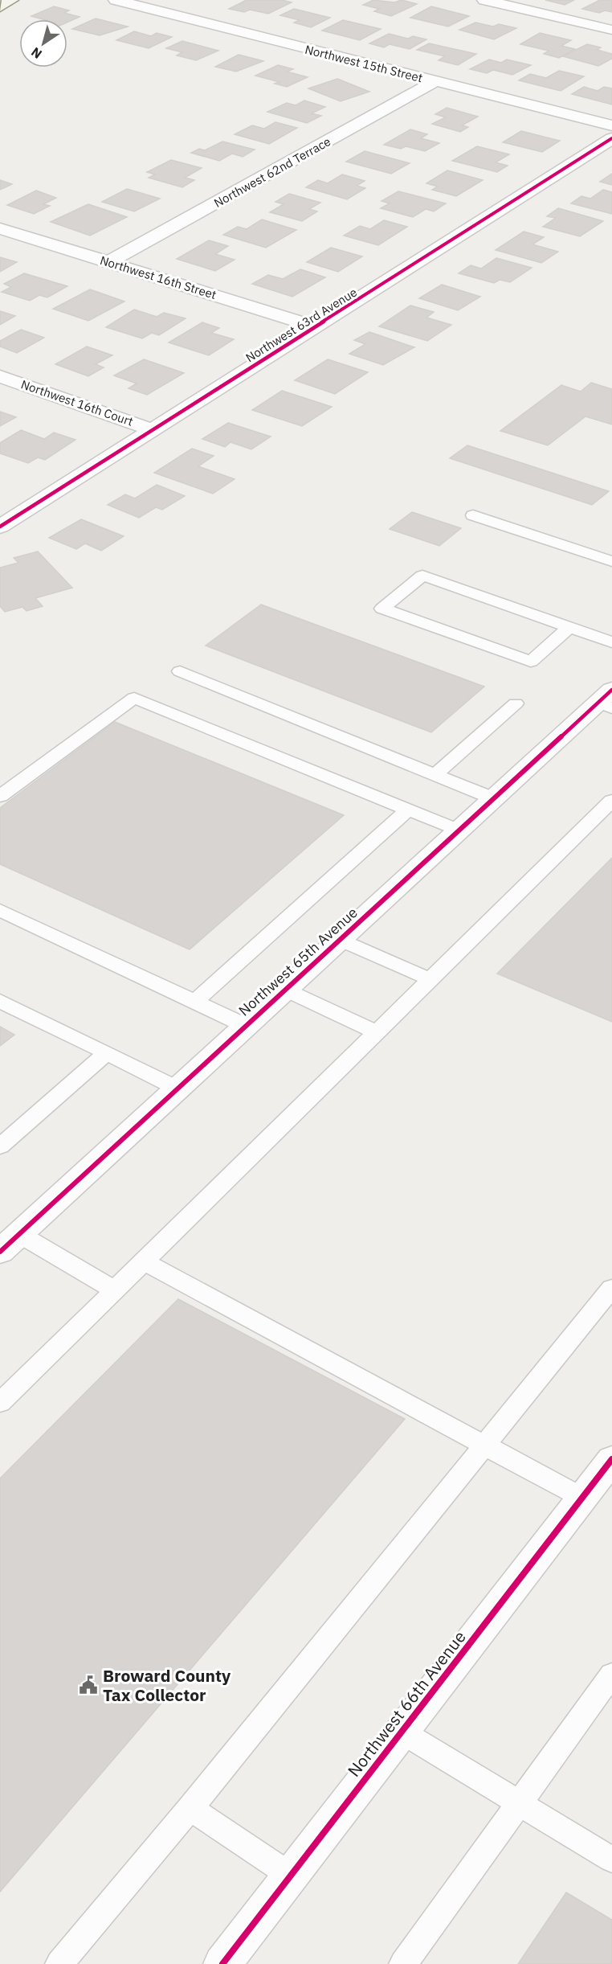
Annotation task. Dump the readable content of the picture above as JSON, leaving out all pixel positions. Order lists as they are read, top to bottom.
{
  "streets": {
    "street": [
      "Northwest 15th Street",
      "Northwest 62nd Terrace",
      "Northwest 16th Street",
      "Northwest 63rd Avenue",
      "Northwest 16th Court",
      "Northwest 65th Avenue",
      "Northwest 66th Avenue"
    ]
  },
  "crossings": [
    ["Northwest 15th Street", "Northwest 62nd Terrace"],
    ["Northwest 62nd Terrace", "Northwest 16th Street"],
    ["Northwest 16th Street", "Northwest 63rd Avenue"],
    ["Northwest 63rd Avenue", "Northwest 16th Court"]
  ],
  "places": {
    "public building": ["Broward County Tax Collector"]
  },
  "north": "bottom left"
}
